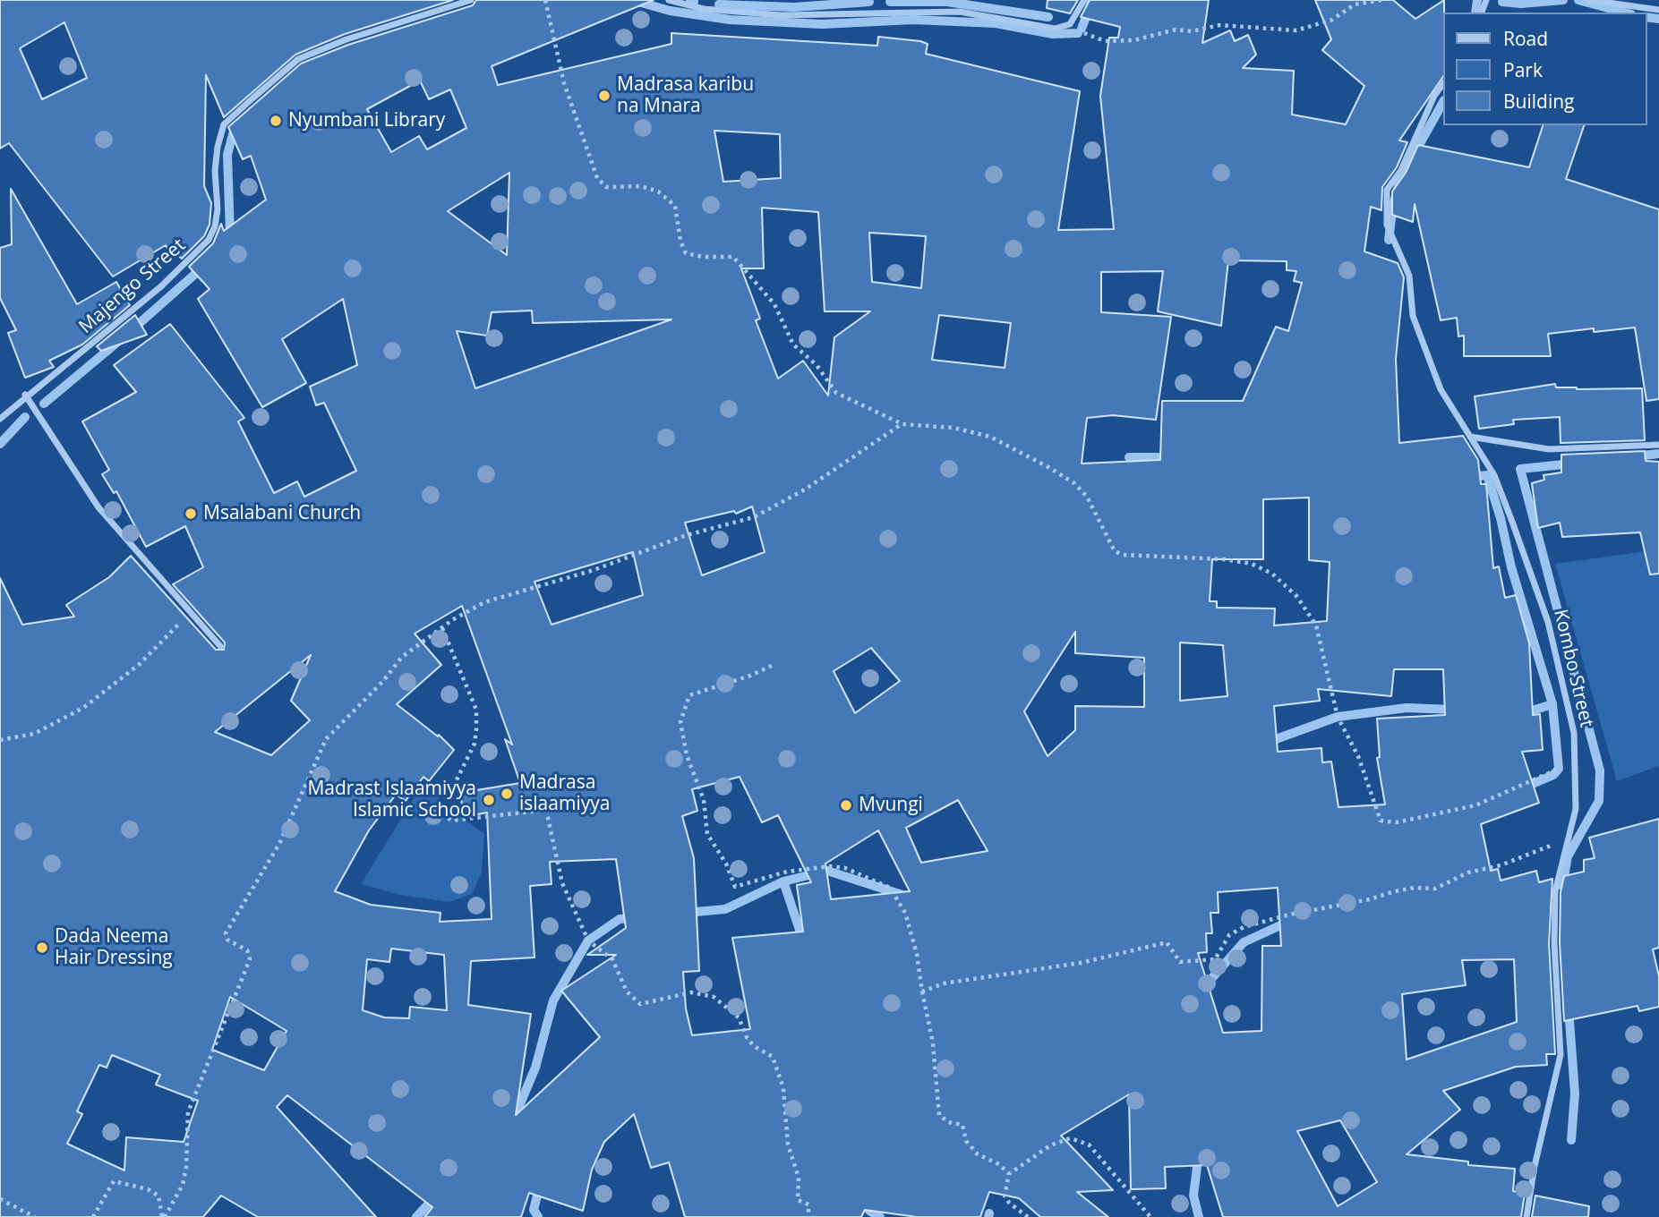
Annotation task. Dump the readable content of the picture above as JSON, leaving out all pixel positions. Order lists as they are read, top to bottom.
{
  "streets": {
    "street": ["Majengo Street", "Kombo Street"]
  },
  "places": [
    "Madrasa karibu na Mnara",
    "Nyumbani Library",
    "Msalabani Church",
    "Madrasa islaamiyya",
    "Madrast Islaamiyya Islamic School",
    "Mvungi",
    "Dada Neema Hair Dressing"
  ],
  "legend": ["Road", "Park", "Building"]
}
